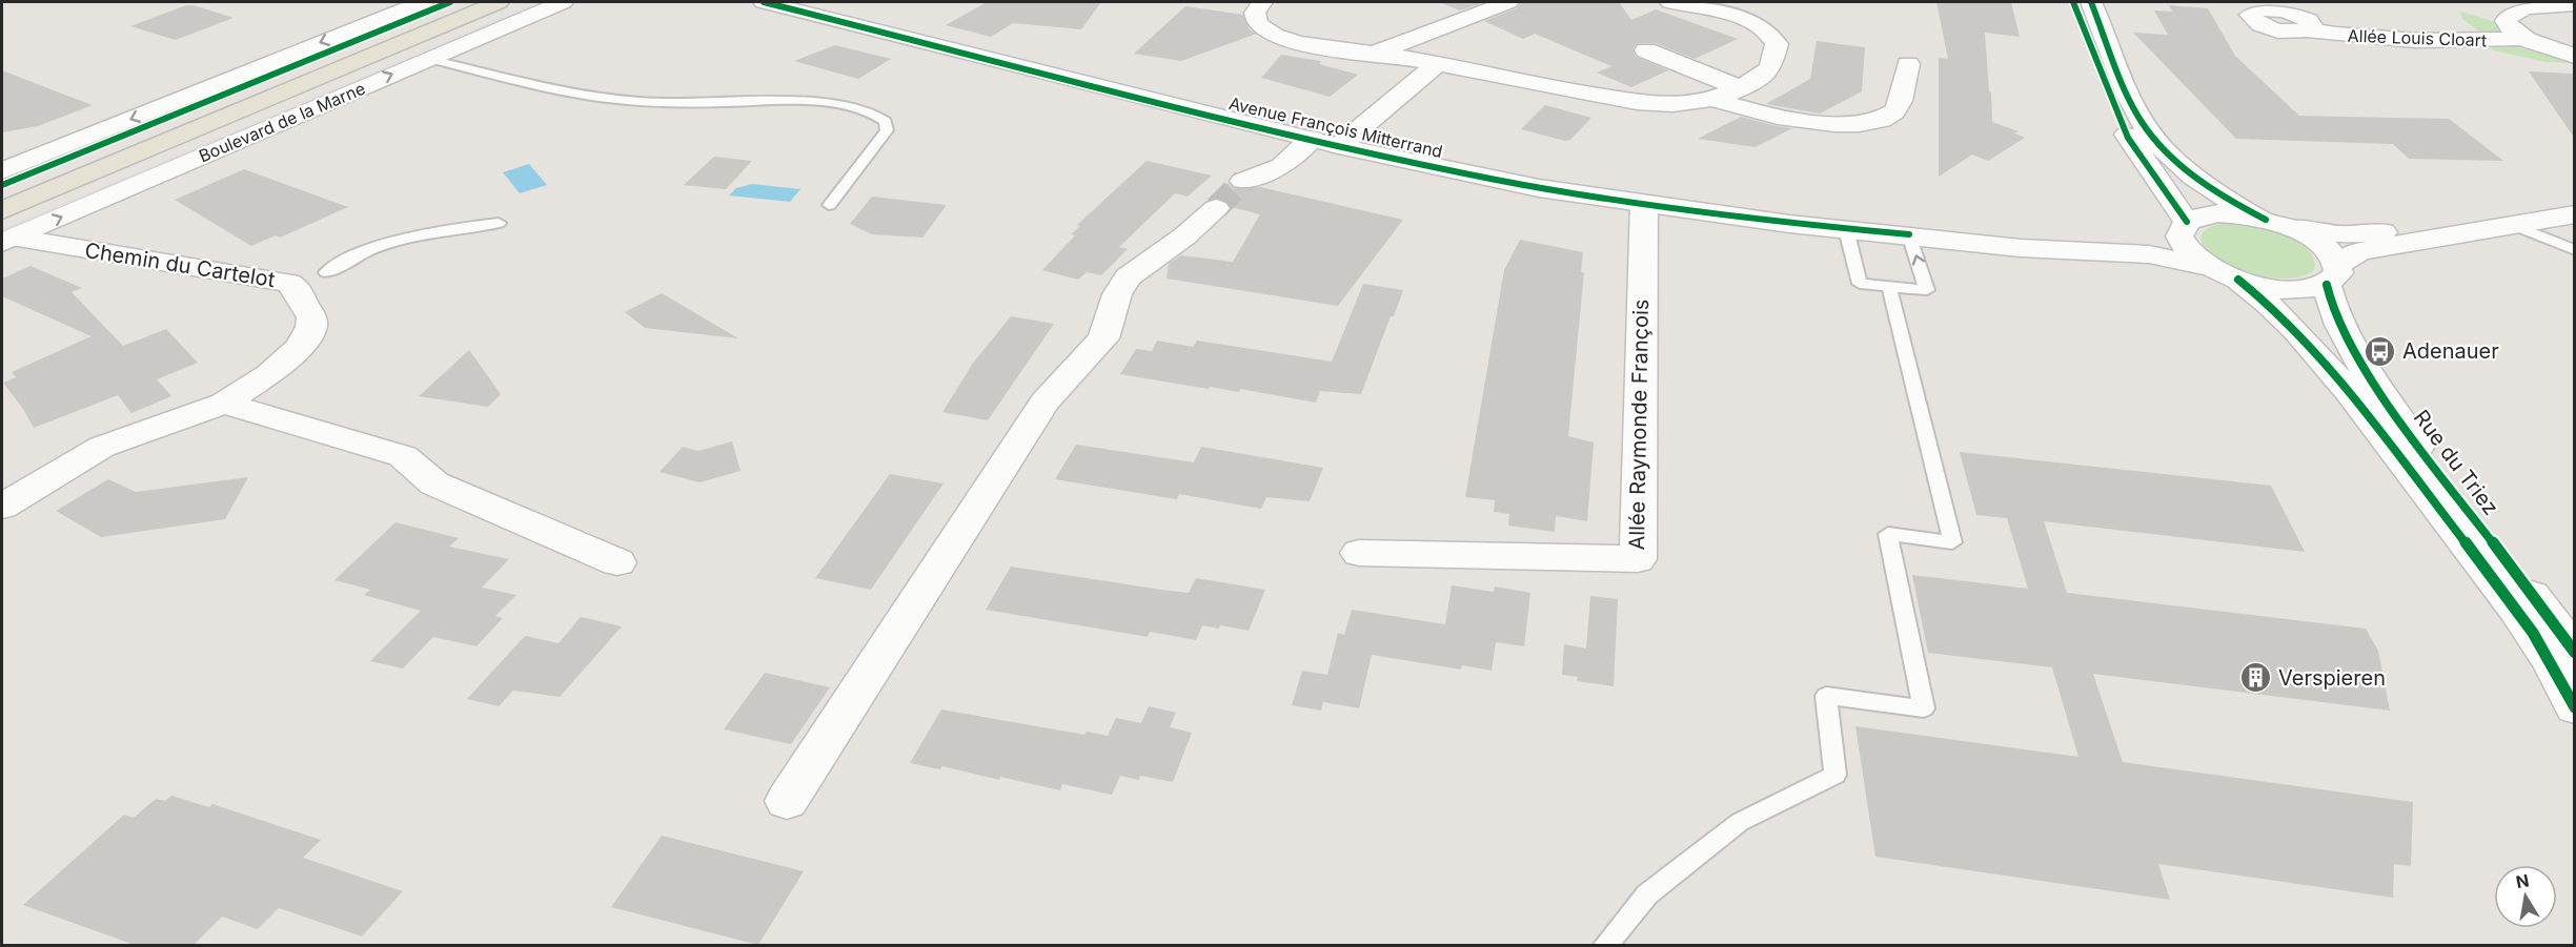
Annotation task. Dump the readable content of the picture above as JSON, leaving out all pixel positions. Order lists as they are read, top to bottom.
{
  "streets": {
    "main road": ["Boulevard de la Marne"],
    "street": [
      "Allée Louis Cloart",
      "Avenue François Mitterrand",
      "Chemin du Cartelot",
      "Allée Raymonde François",
      "Rue du Triez"
    ]
  },
  "crossings": [
    ["Boulevard de la Marne", "Chemin du Cartelot"],
    ["Avenue François Mitterrand", "Allée Raymonde François"],
    ["Avenue François Mitterrand", "Rue du Triez"]
  ],
  "places": {
    "bus stop": ["Adenauer"],
    "building": ["Verspieren"]
  },
  "north": "top"
}
